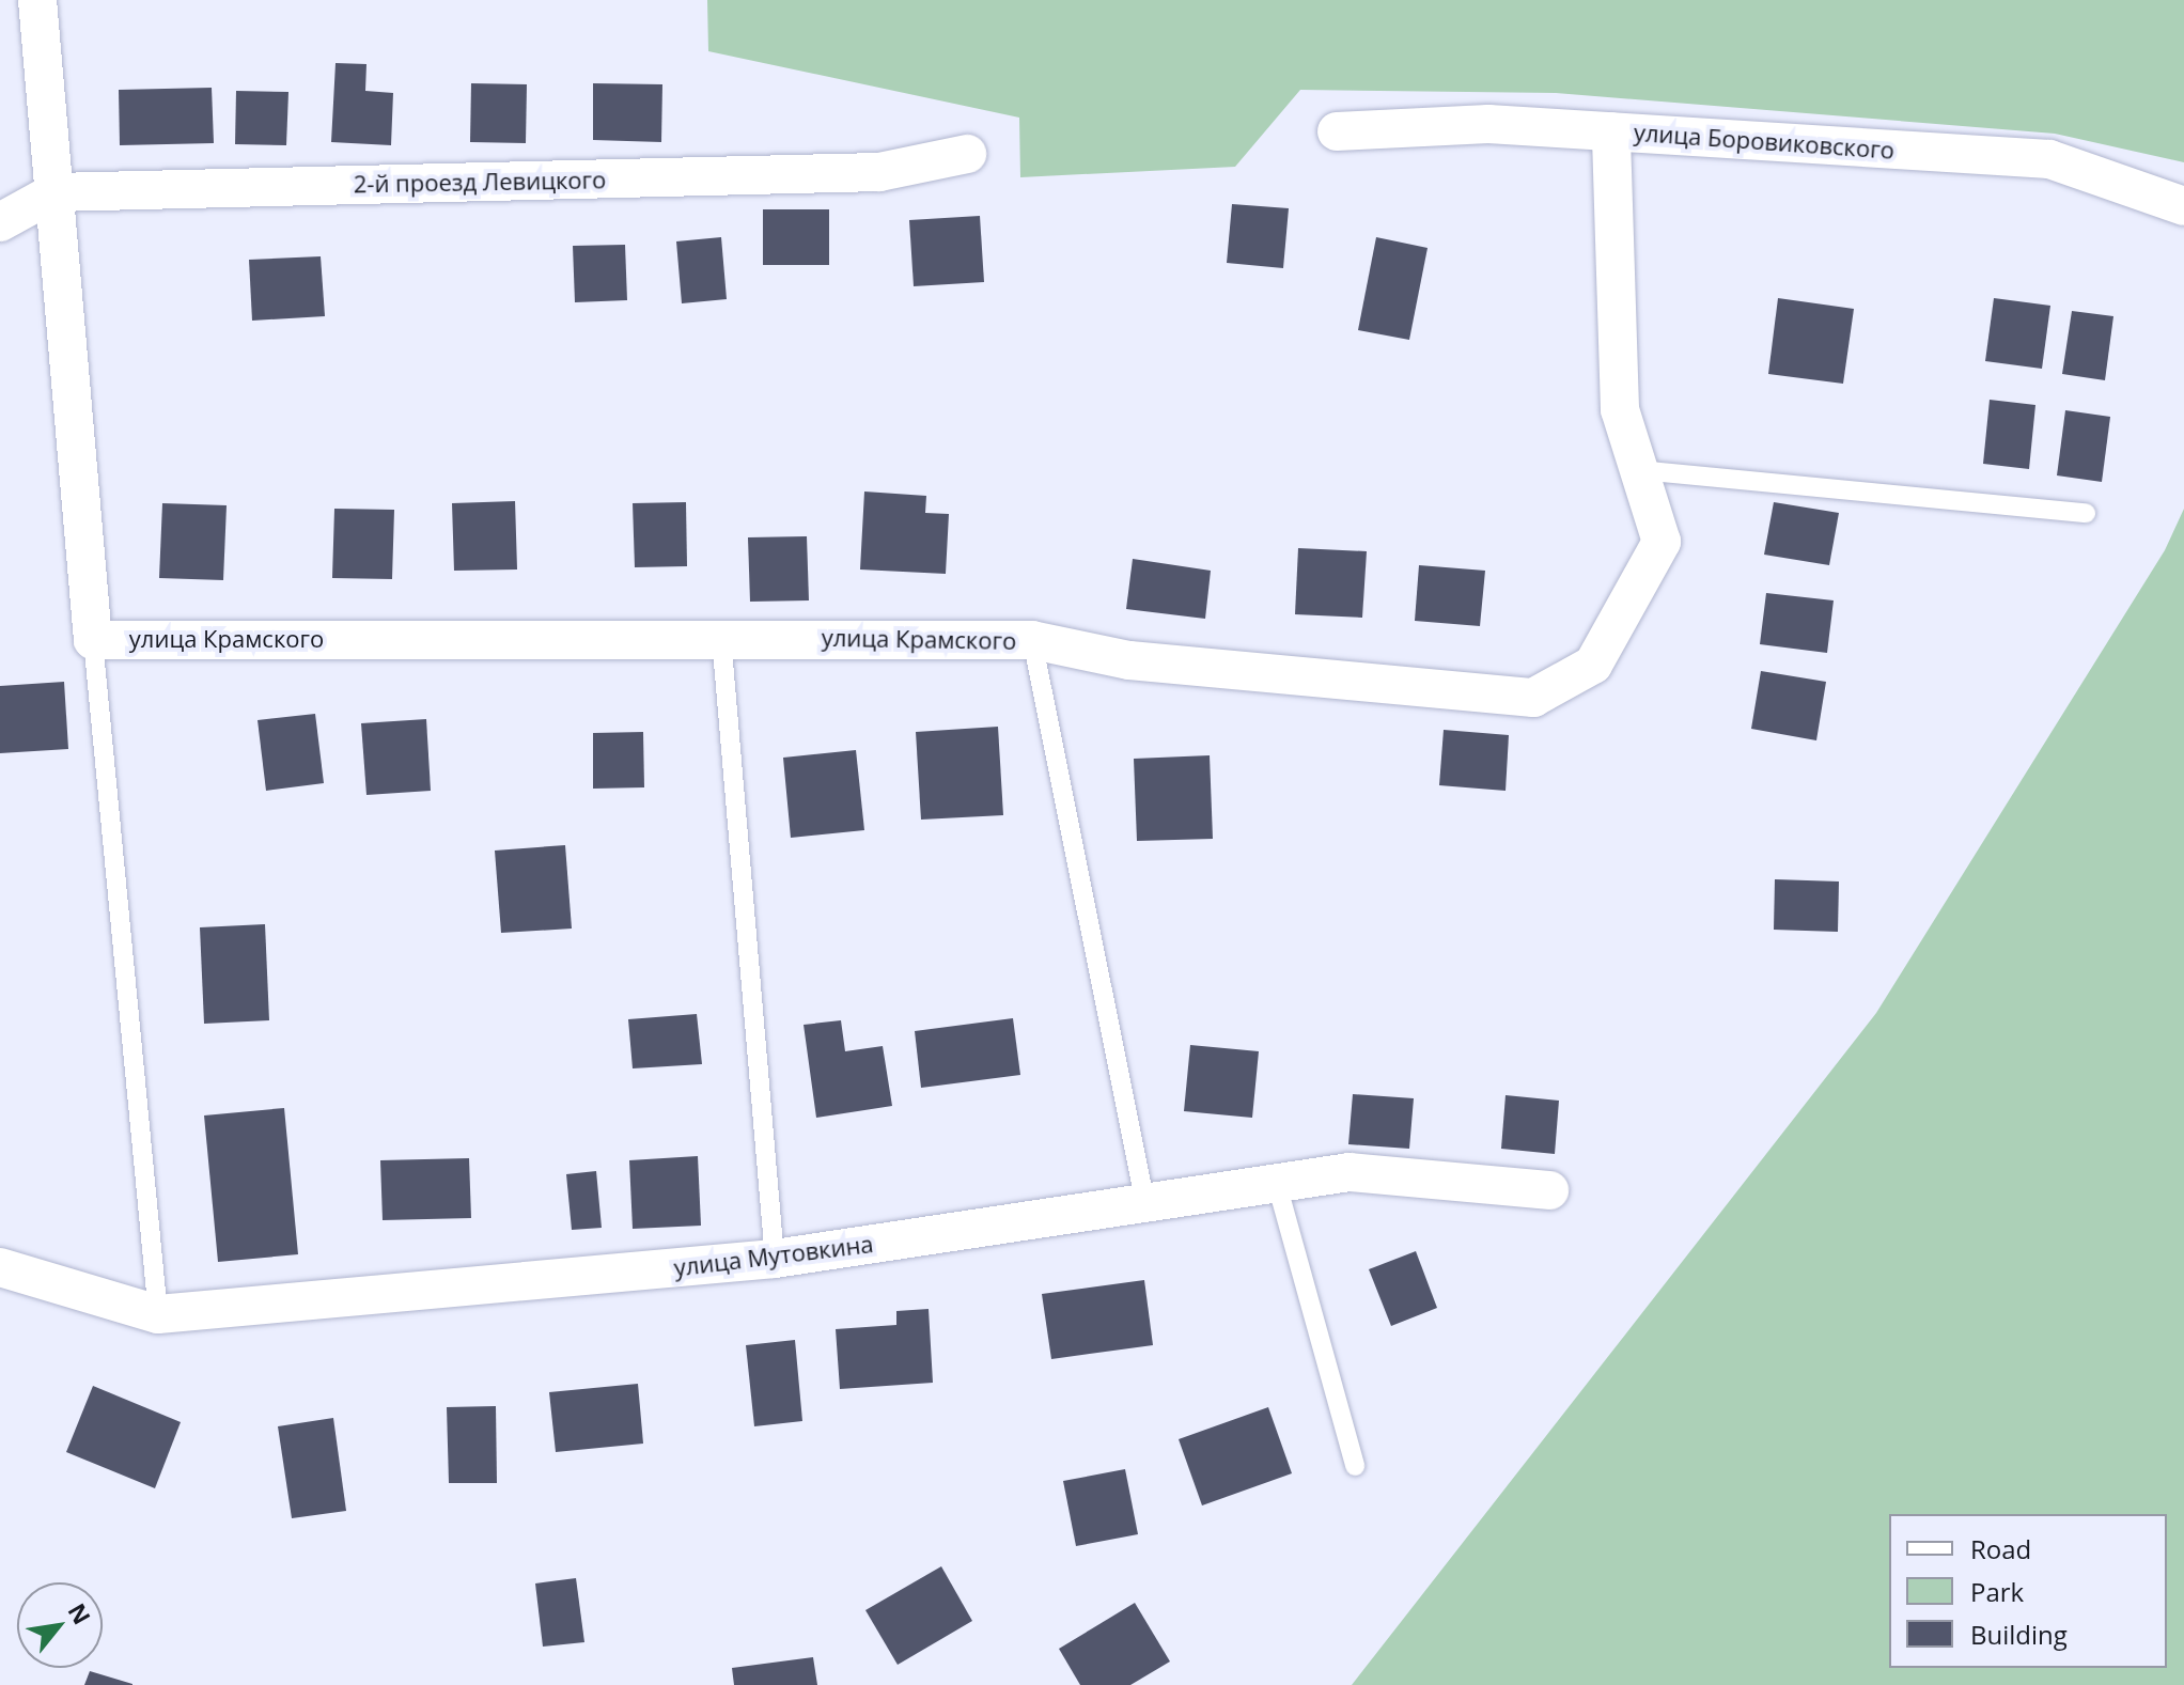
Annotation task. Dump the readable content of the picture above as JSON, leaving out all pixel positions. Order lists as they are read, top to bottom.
{
  "streets": {
    "street": [
      "улица Боровиковского",
      "2-й проезд Левицкого",
      "улица Крамского",
      "улица Мутовкина"
    ]
  },
  "legend": ["Road", "Park", "Building"],
  "north": "top right"
}
